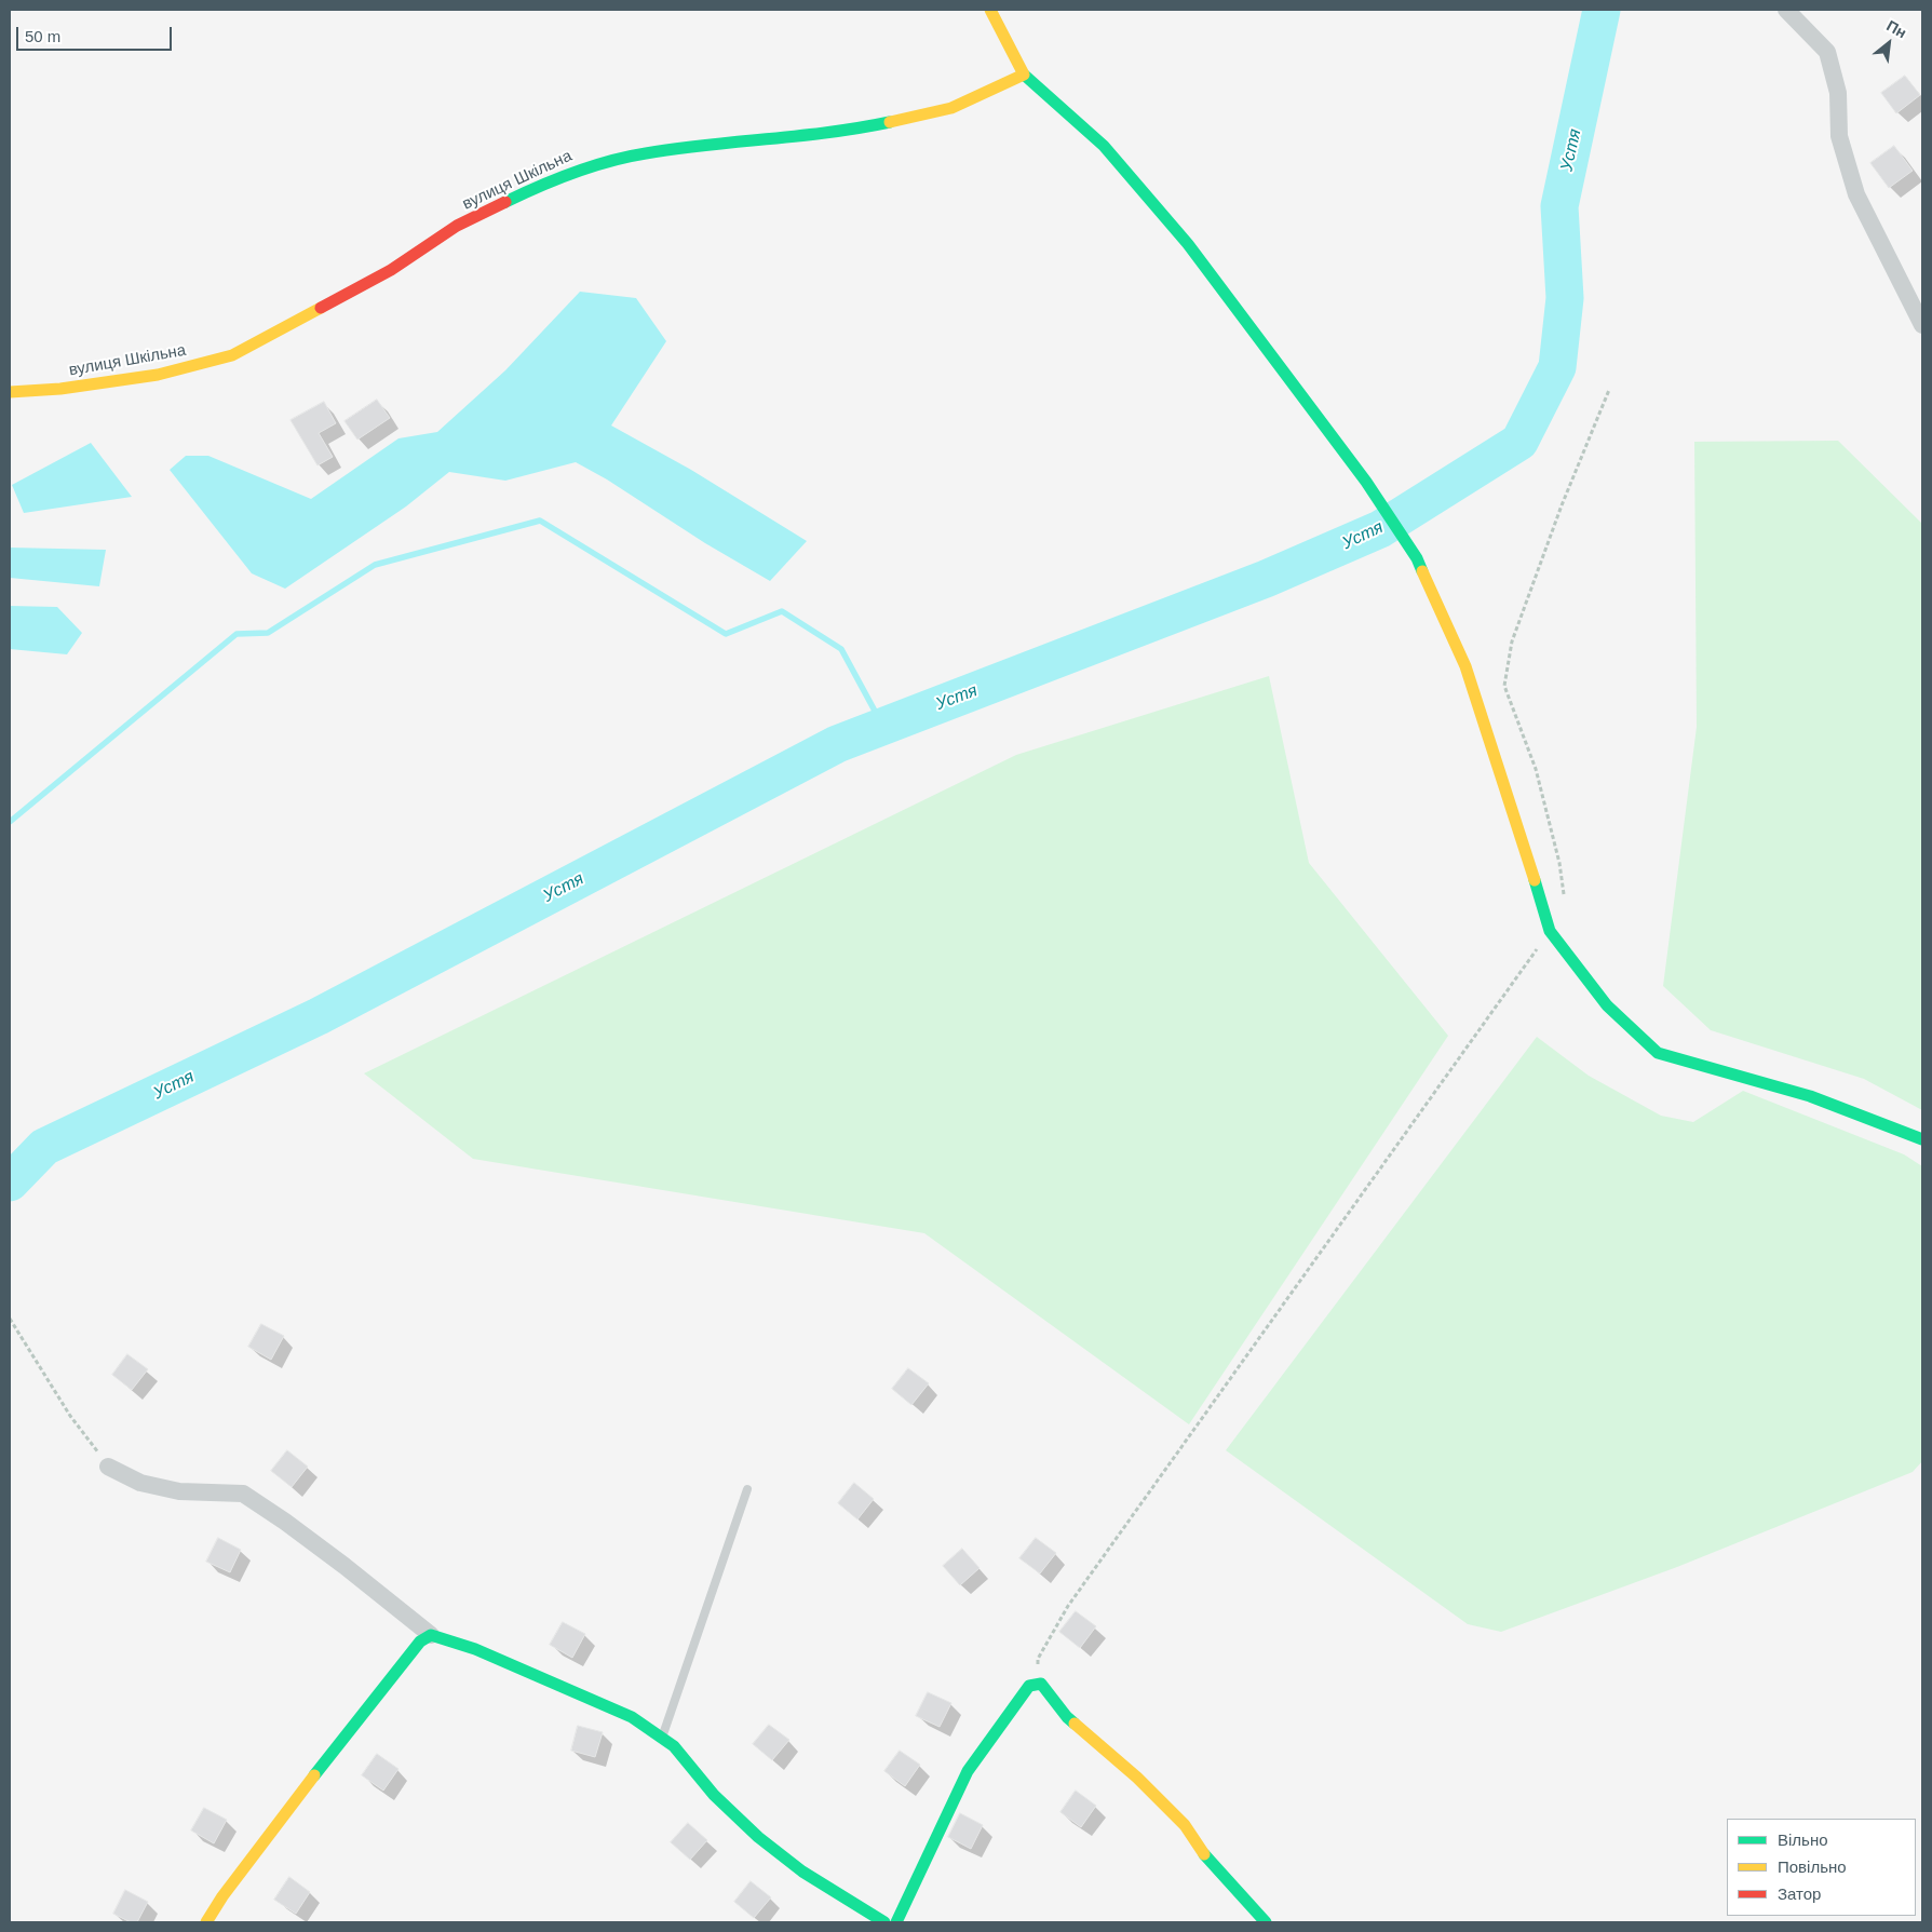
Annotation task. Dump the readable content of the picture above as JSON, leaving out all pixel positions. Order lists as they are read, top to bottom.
{
  "streets": {
    "street": ["вулиця Шкільна"]
  },
  "water": ["Устя"],
  "legend": ["Вільно", "Повільно", "Затор"],
  "scale_bar": "50 m",
  "north": "top right"
}
